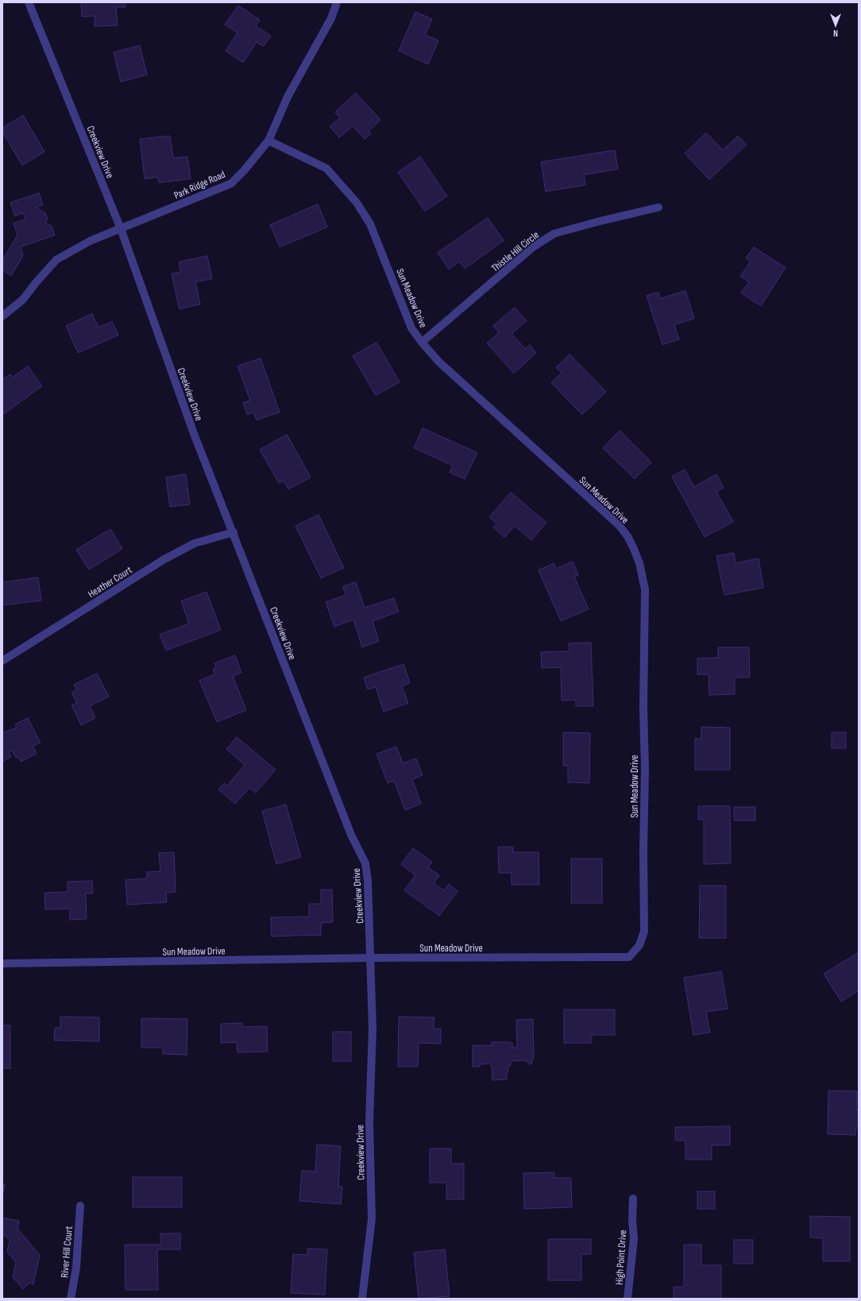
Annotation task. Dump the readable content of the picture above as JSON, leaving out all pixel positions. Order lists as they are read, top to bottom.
{
  "streets": {
    "street": [
      "Creekview Drive",
      "Park Ridge Road",
      "Thistle Hill Circle",
      "Sun Meadow Drive",
      "Heather Court",
      "River Hill Court",
      "High Point Drive"
    ]
  },
  "crossings": [
    ["Creekview Drive", "Park Ridge Road"],
    ["Creekview Drive", "Sun Meadow Drive"],
    ["Creekview Drive", "Heather Court"],
    ["Park Ridge Road", "Sun Meadow Drive"],
    ["Thistle Hill Circle", "Sun Meadow Drive"]
  ],
  "north": "bottom"
}
